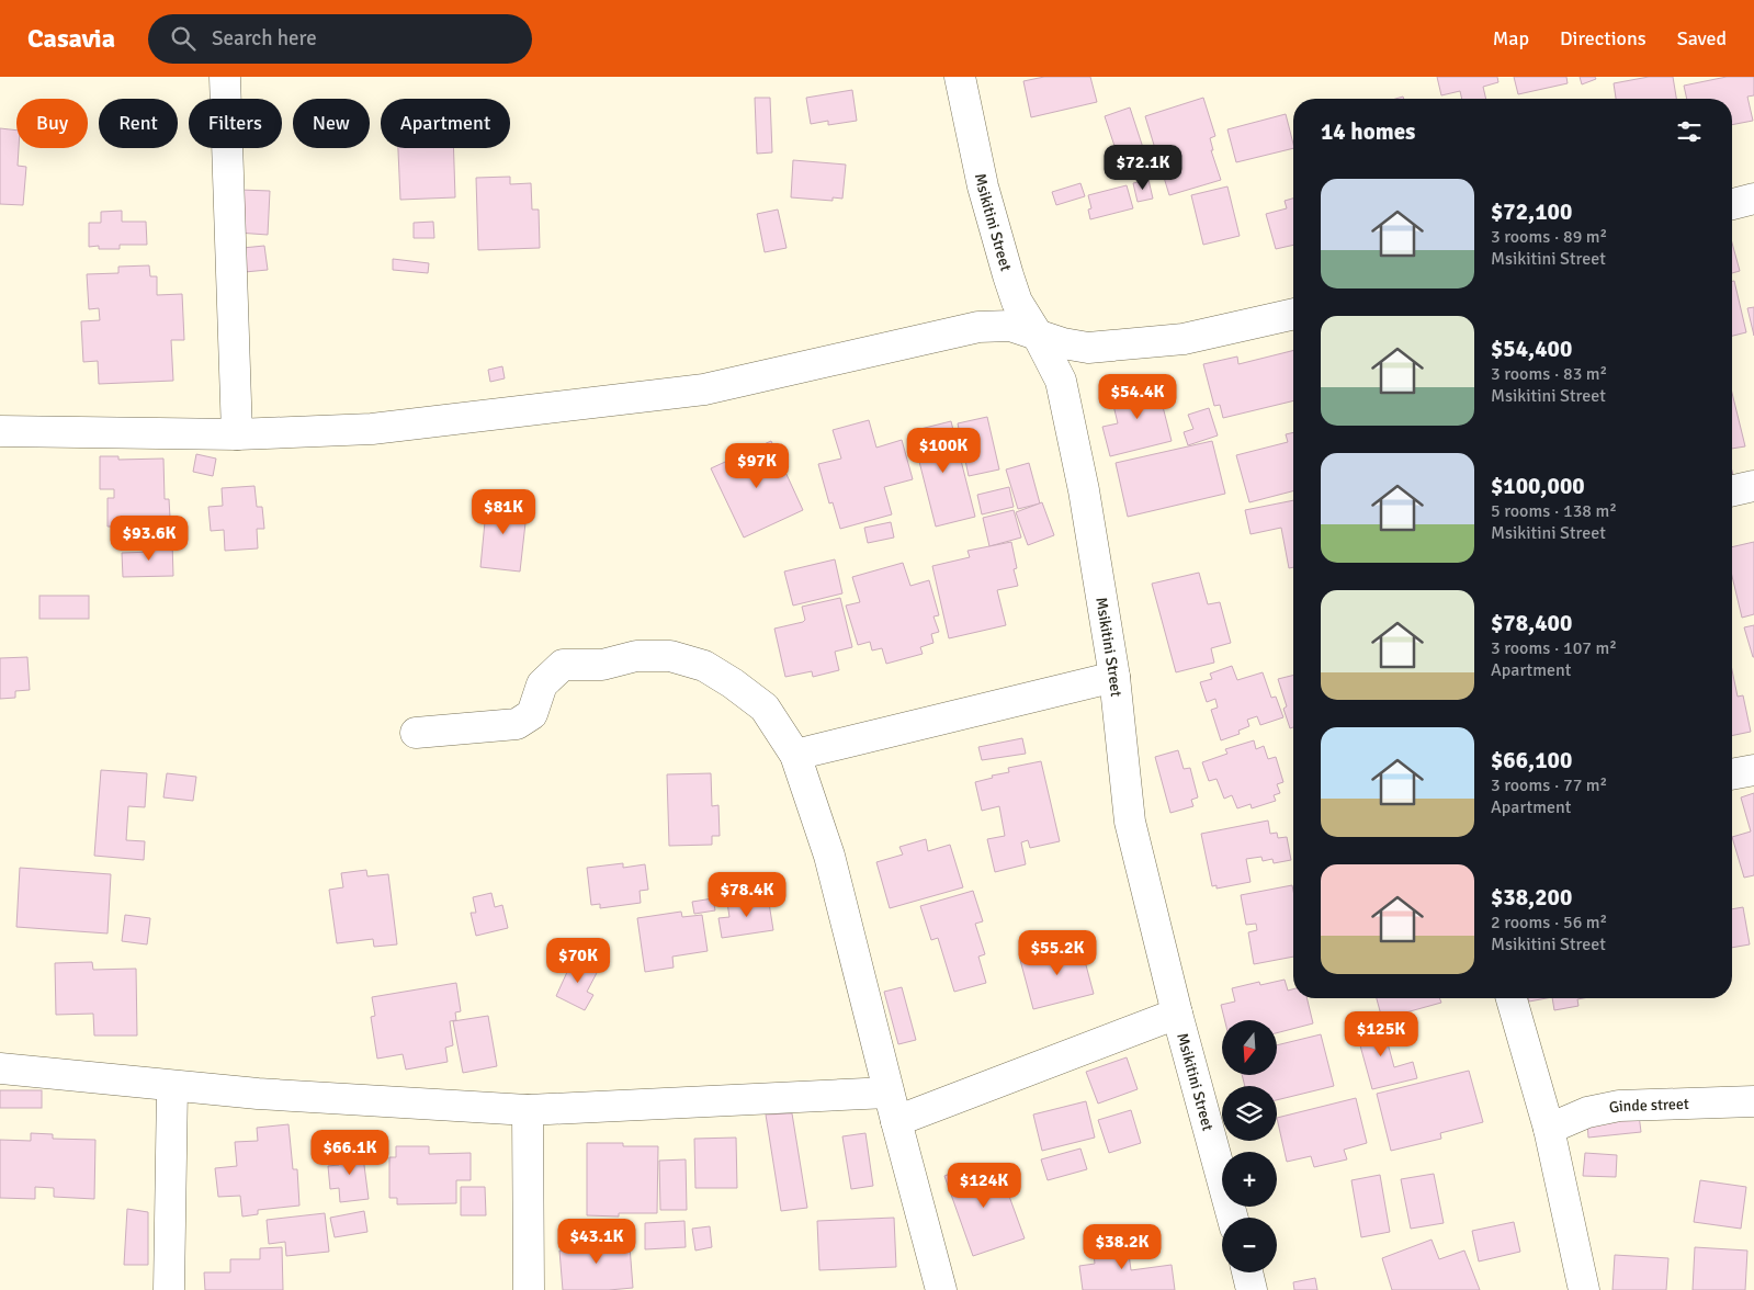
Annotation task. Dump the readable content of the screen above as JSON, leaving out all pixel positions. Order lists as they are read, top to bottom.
{
  "streets": {
    "street": ["Msikitini Street", "Ginde street"]
  },
  "north": "bottom",
  "page": {
    "header": "Casavia",
    "search": "Search here",
    "nav": ["Map", "Directions", "Saved"],
    "chip": [
      "Buy",
      "Rent",
      "Filters",
      "New",
      "Apartment"
    ],
    "heading": "14 homes",
    "price": [
      "$72.1K",
      "$54.4K",
      "$100K",
      "$97K",
      "$81K",
      "$93.6K",
      "$78.4K",
      "$55.2K",
      "$70K",
      "$125K",
      "$66.1K",
      "$124K",
      "$43.1K",
      "$38.2K"
    ],
    "list": [
      {
        "name": "$72,100",
        "note": "3 rooms · 89 m² · Msikitini Street"
      },
      {
        "name": "$54,400",
        "note": "3 rooms · 83 m² · Msikitini Street"
      },
      {
        "name": "$100,000",
        "note": "5 rooms · 138 m² · Msikitini Street"
      },
      {
        "name": "$78,400",
        "note": "3 rooms · 107 m² · Apartment"
      },
      {
        "name": "$66,100",
        "note": "3 rooms · 77 m² · Apartment"
      },
      {
        "name": "$38,200",
        "note": "2 rooms · 56 m² · Msikitini Street"
      }
    ],
    "map_buttons": ["+", "−"]
  }
}
